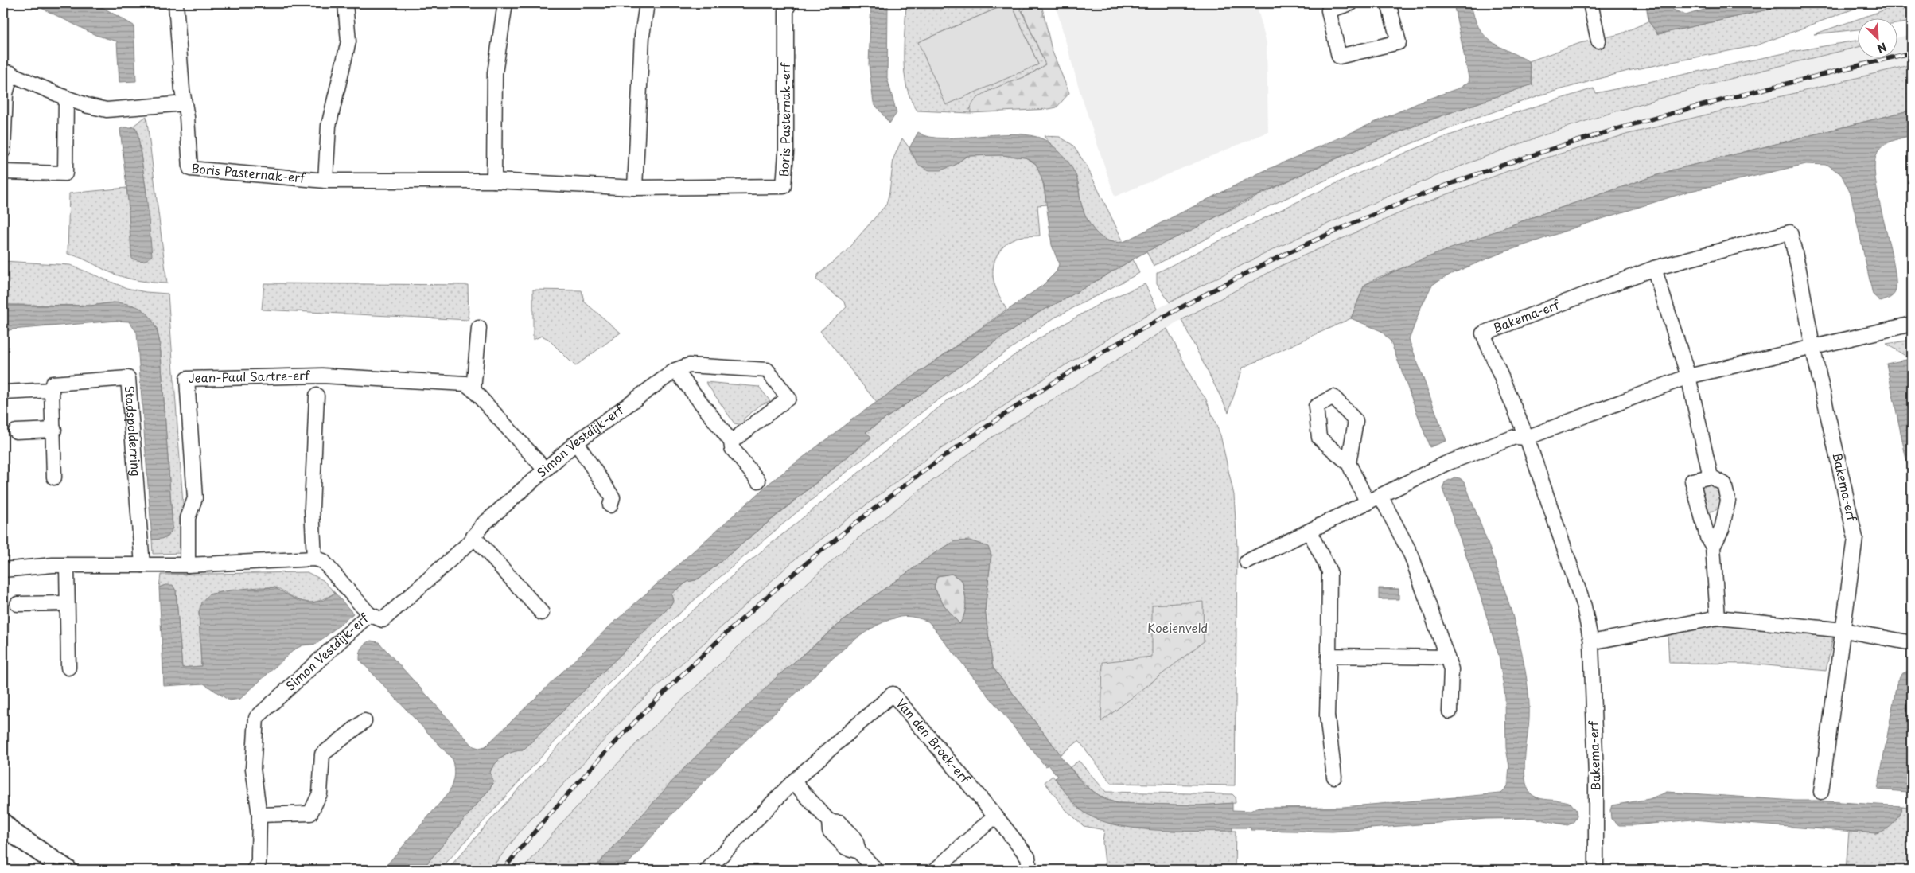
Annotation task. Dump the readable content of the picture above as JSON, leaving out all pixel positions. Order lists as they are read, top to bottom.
{
  "streets": {
    "street": [
      "Boris Pasternak-erf",
      "Bakema-erf",
      "Jean-Paul Sartre-erf",
      "Stadspolderring",
      "Simon Vestdijk-erf",
      "Van den Broek-erf"
    ]
  },
  "crossings": [
    ["Jean-Paul Sartre-erf", "Simon Vestdijk-erf"]
  ],
  "parks": ["Koeienveld"],
  "north": "bottom right"
}
